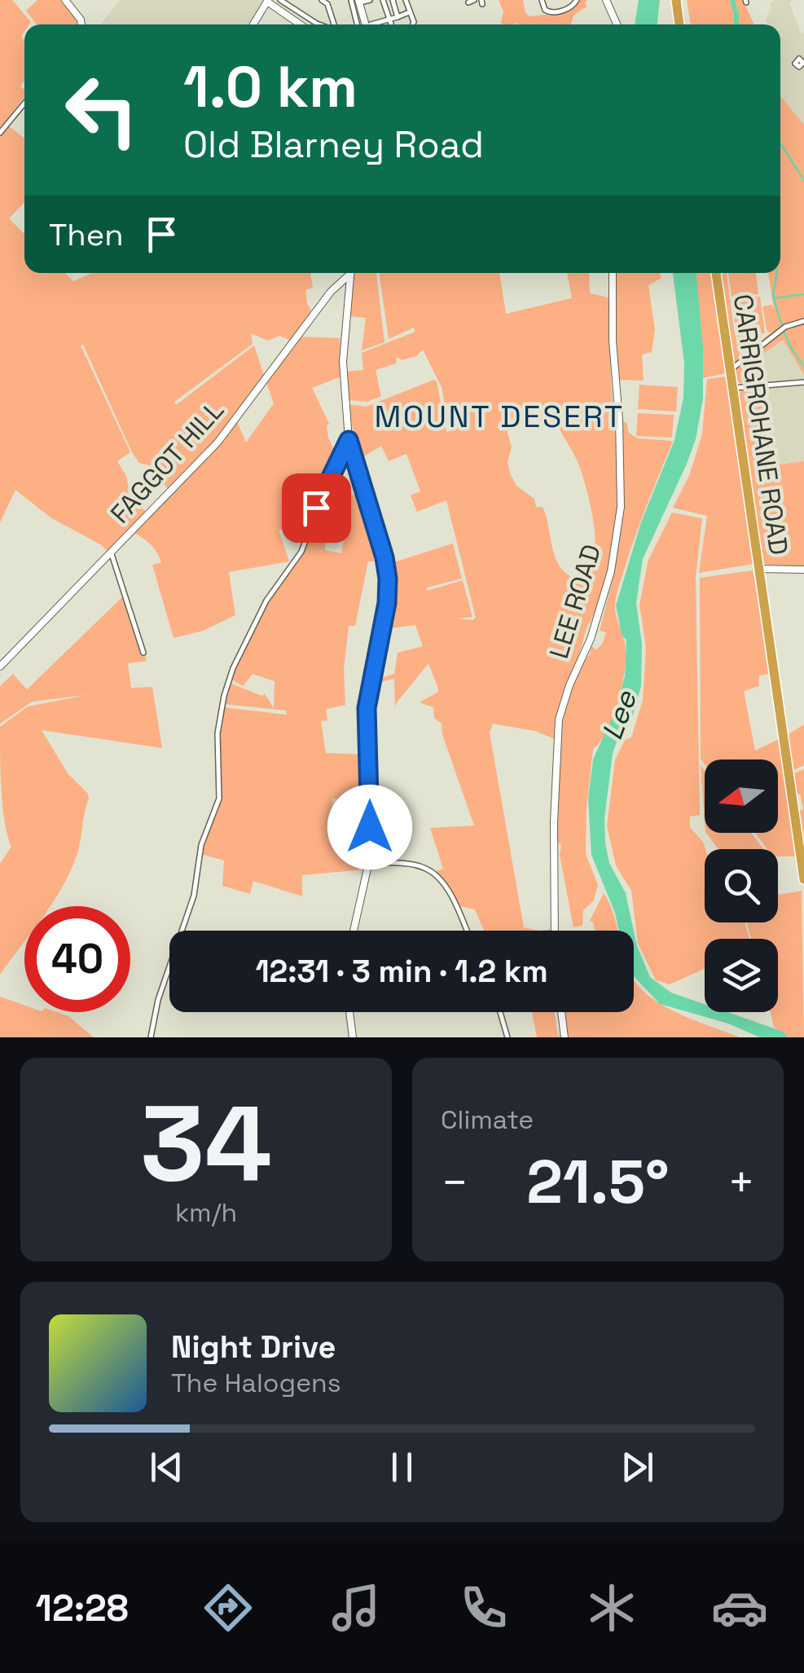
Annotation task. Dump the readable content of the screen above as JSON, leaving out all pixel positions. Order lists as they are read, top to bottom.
{
  "streets": {
    "highway": ["CARRIGROHANE ROAD"],
    "street": ["FAGGOT HILL", "LEE ROAD"]
  },
  "districts": ["MOUNT DESERT"],
  "water": ["Lee"],
  "north": "left",
  "page": {
    "turn": ["1.0 km", "Old Blarney Road"],
    "then": "Then",
    "limit": "40",
    "trip": "12:31 · 3 min · 1.2 km",
    "tile": [
      ["34", "km/h"],
      "Climate"
    ],
    "heat": ["−", "21.5°", "+"],
    "song": ["Night Drive", "The Halogens"],
    "tabs": "12:28"
  }
}
